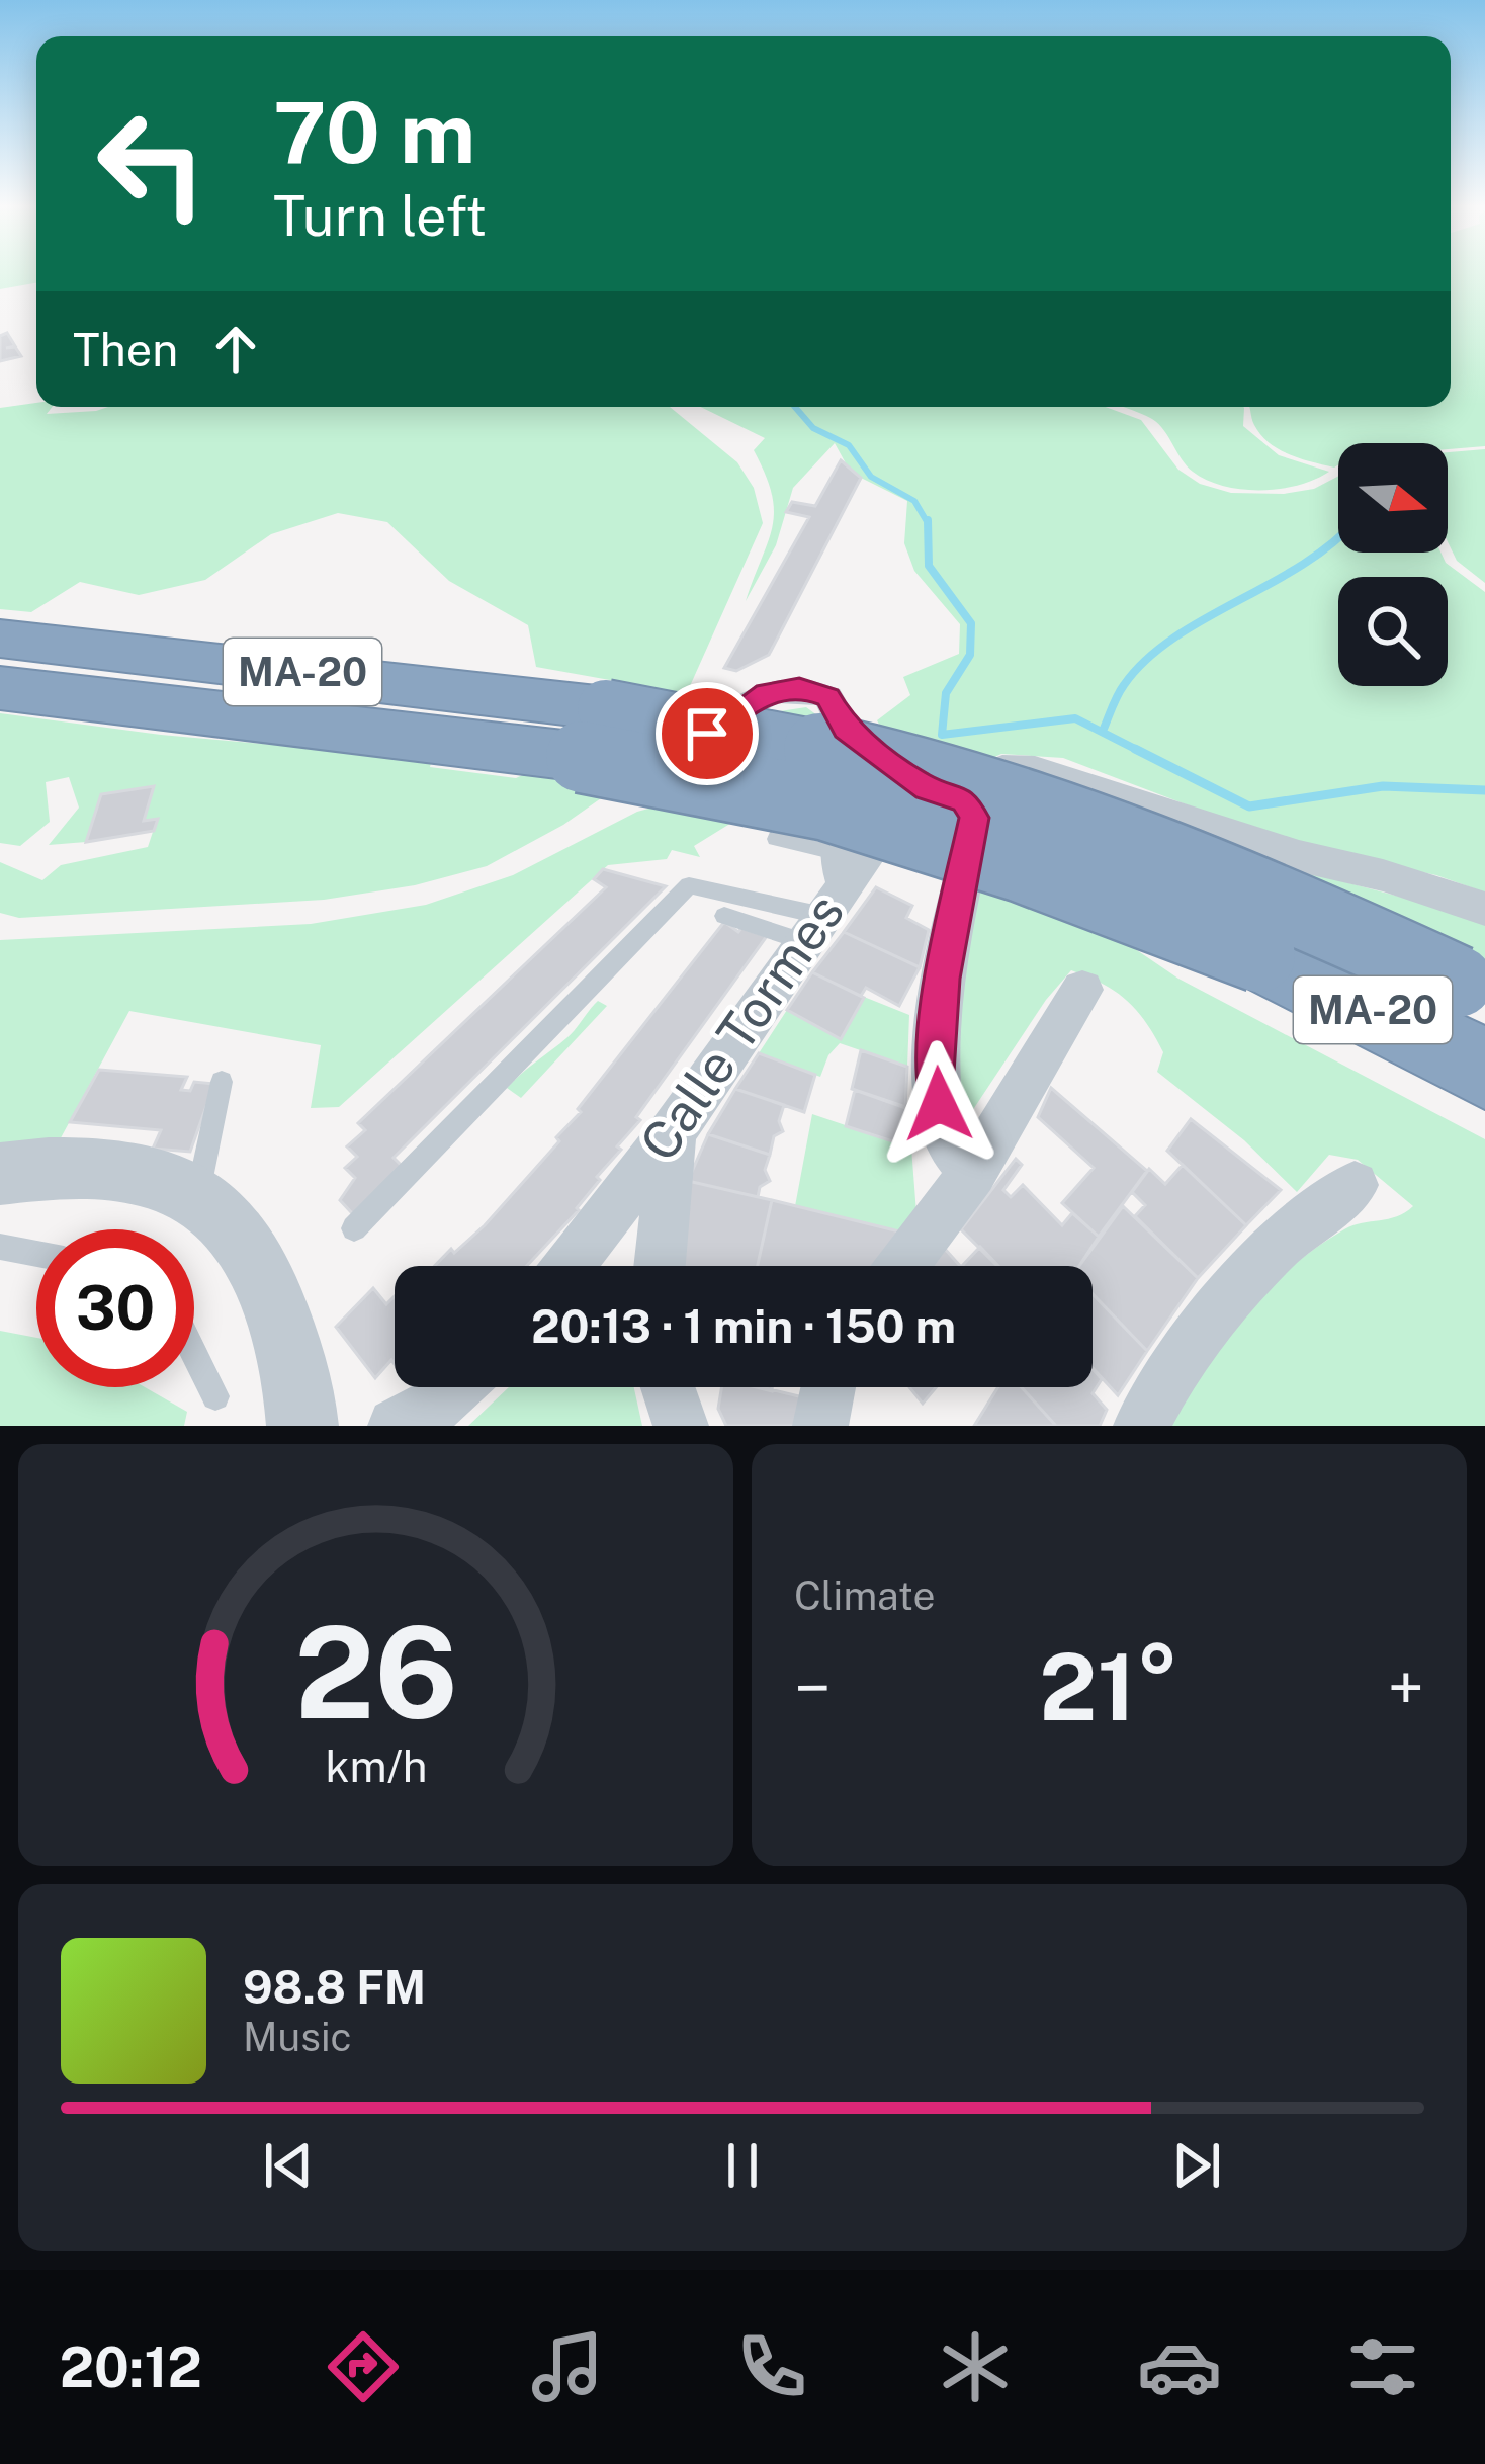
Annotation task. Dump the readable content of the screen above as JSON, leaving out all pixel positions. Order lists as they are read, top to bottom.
{
  "streets": {
    "highway": ["MA-20"],
    "street": ["Calle Tormes"]
  },
  "north": "right",
  "page": {
    "turn": ["70 m", "Turn left"],
    "then": "Then",
    "limit": "30",
    "trip": "20:13 · 1 min · 150 m",
    "tile": "Climate",
    "heat": ["−", "21°", "+"],
    "song": ["98.8 FM", "Music"],
    "tabs": "20:12",
    "gauge": ["26", "km/h"]
  }
}
